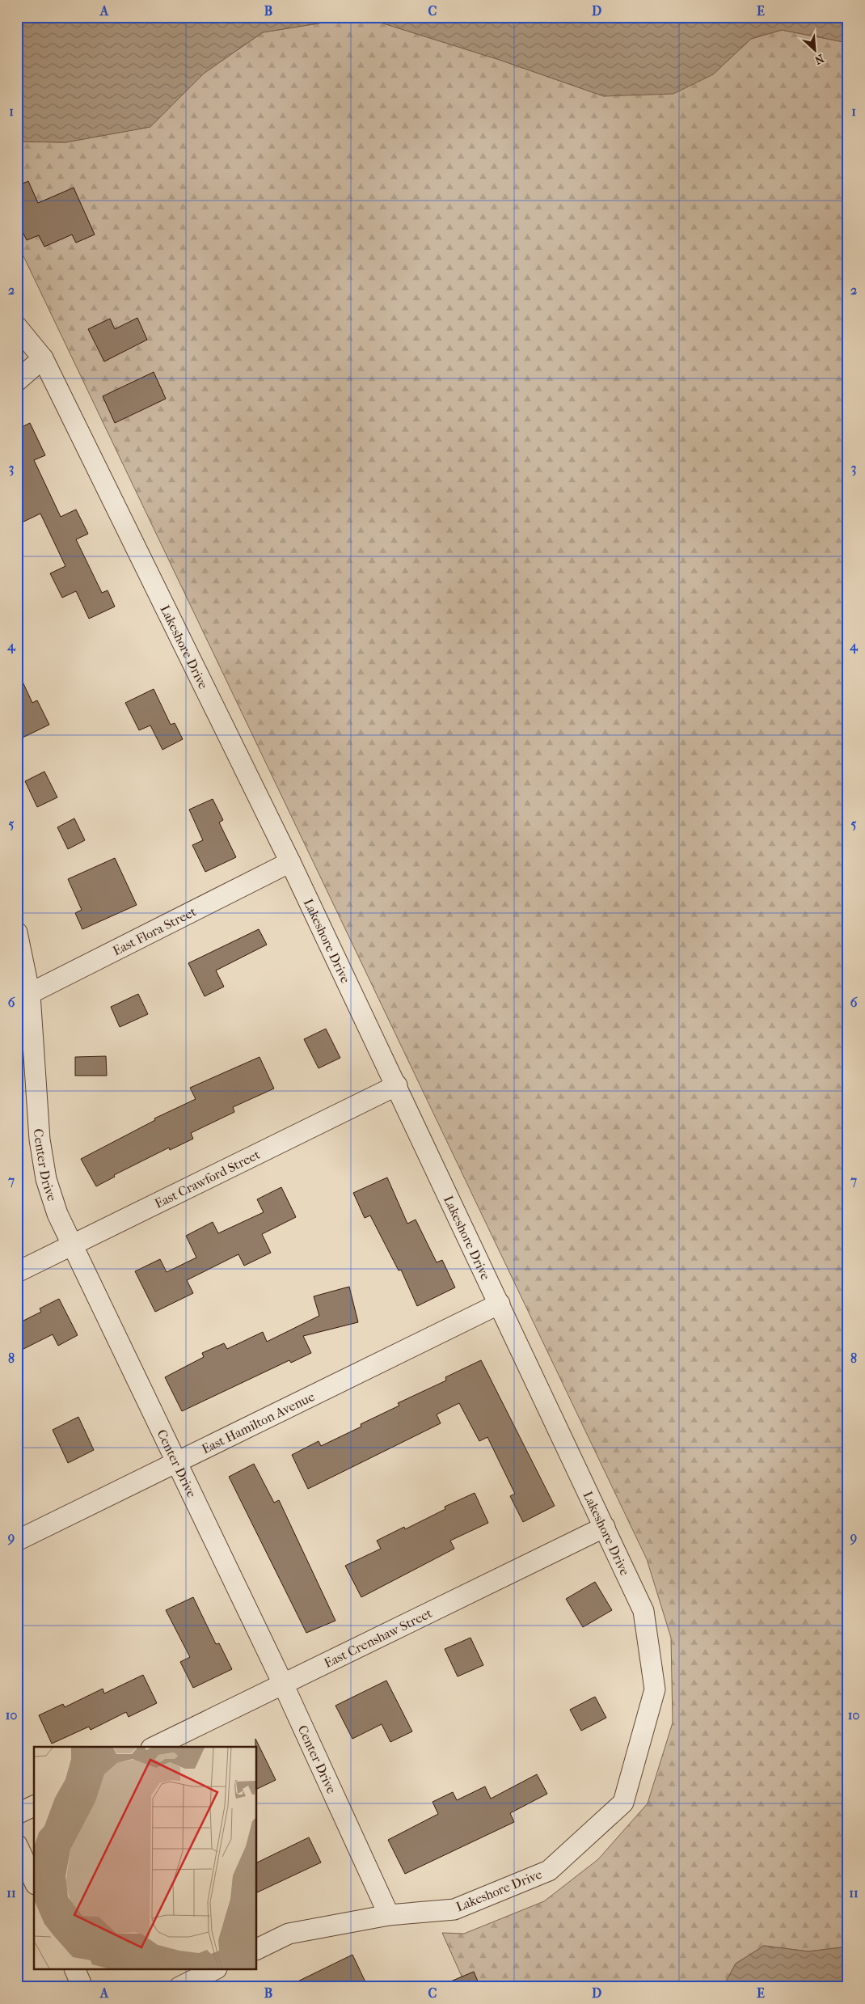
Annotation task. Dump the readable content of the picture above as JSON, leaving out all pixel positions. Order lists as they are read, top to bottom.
{
  "streets": {
    "street": [
      "Lakeshore Drive",
      "East Flora Street",
      "Center Drive",
      "East Crawford Street",
      "East Hamilton Avenue",
      "East Crenshaw Street"
    ]
  },
  "crossings": [
    ["Lakeshore Drive", "East Flora Street"],
    ["Lakeshore Drive", "Center Drive"],
    ["Lakeshore Drive", "East Crawford Street"],
    ["Lakeshore Drive", "East Hamilton Avenue"],
    ["Lakeshore Drive", "East Crenshaw Street"],
    ["East Flora Street", "Center Drive"],
    ["Center Drive", "East Crawford Street"],
    ["Center Drive", "East Hamilton Avenue"],
    ["Center Drive", "East Crenshaw Street"]
  ],
  "north": "bottom right",
  "grid": {
    "columns": [
      "A",
      "B",
      "C",
      "D",
      "E"
    ],
    "rows": [
      "1",
      "2",
      "3",
      "4",
      "5",
      "6",
      "7",
      "8",
      "9",
      "10",
      "11"
    ]
  }
}
